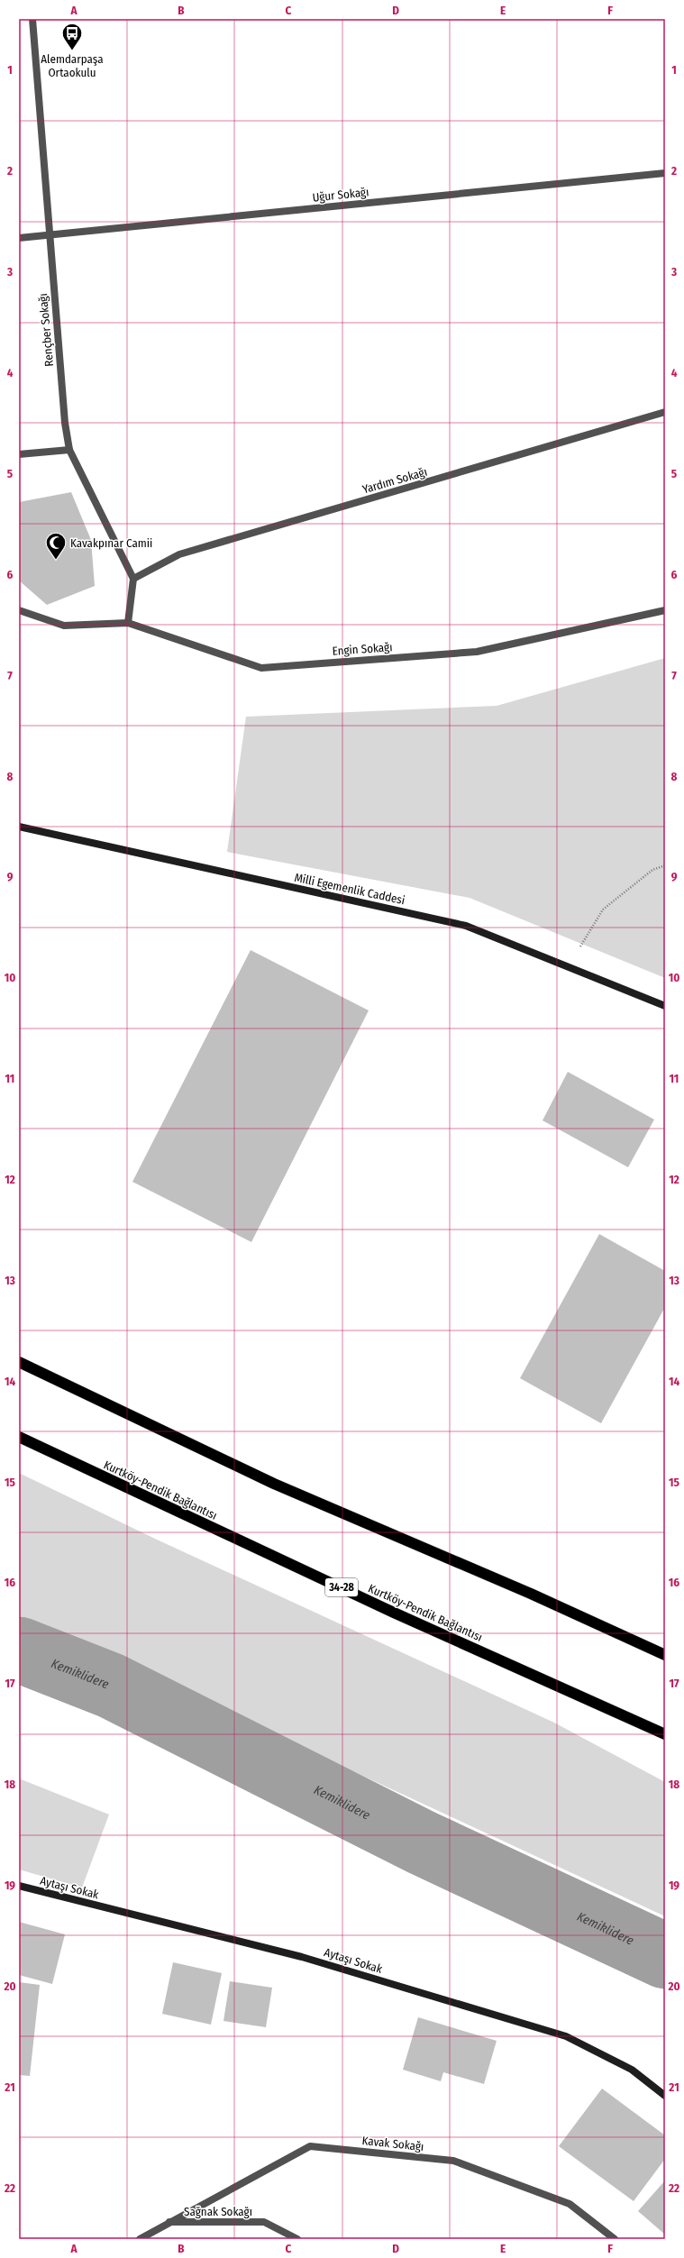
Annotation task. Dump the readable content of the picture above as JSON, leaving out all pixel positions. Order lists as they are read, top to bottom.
{
  "streets": {
    "highway": ["Kurtköy-Pendik Bağlantısı", "34-28"],
    "street": [
      "Uğur Sokağı",
      "Rençber Sokağı",
      "Yardım Sokağı",
      "Engin Sokağı",
      "Milli Egemenlik Caddesi",
      "Aytaşı Sokak",
      "Kavak Sokağı",
      "Sağnak Sokağı"
    ]
  },
  "crossings": [
    ["Uğur Sokağı", "Rençber Sokağı"],
    ["Rençber Sokağı", "Yardım Sokağı"],
    ["Kavak Sokağı", "Sağnak Sokağı"]
  ],
  "water": ["Kemiklidere"],
  "places": {
    "bus stop": ["Alemdarpaşa Ortaokulu"],
    "mosque": ["Kavakpınar Camii"]
  },
  "grid": {
    "columns": [
      "A",
      "B",
      "C",
      "D",
      "E",
      "F"
    ],
    "rows": [
      "1",
      "2",
      "3",
      "4",
      "5",
      "6",
      "7",
      "8",
      "9",
      "10",
      "11",
      "12",
      "13",
      "14",
      "15",
      "16",
      "17",
      "18",
      "19",
      "20",
      "21",
      "22"
    ]
  }
}
